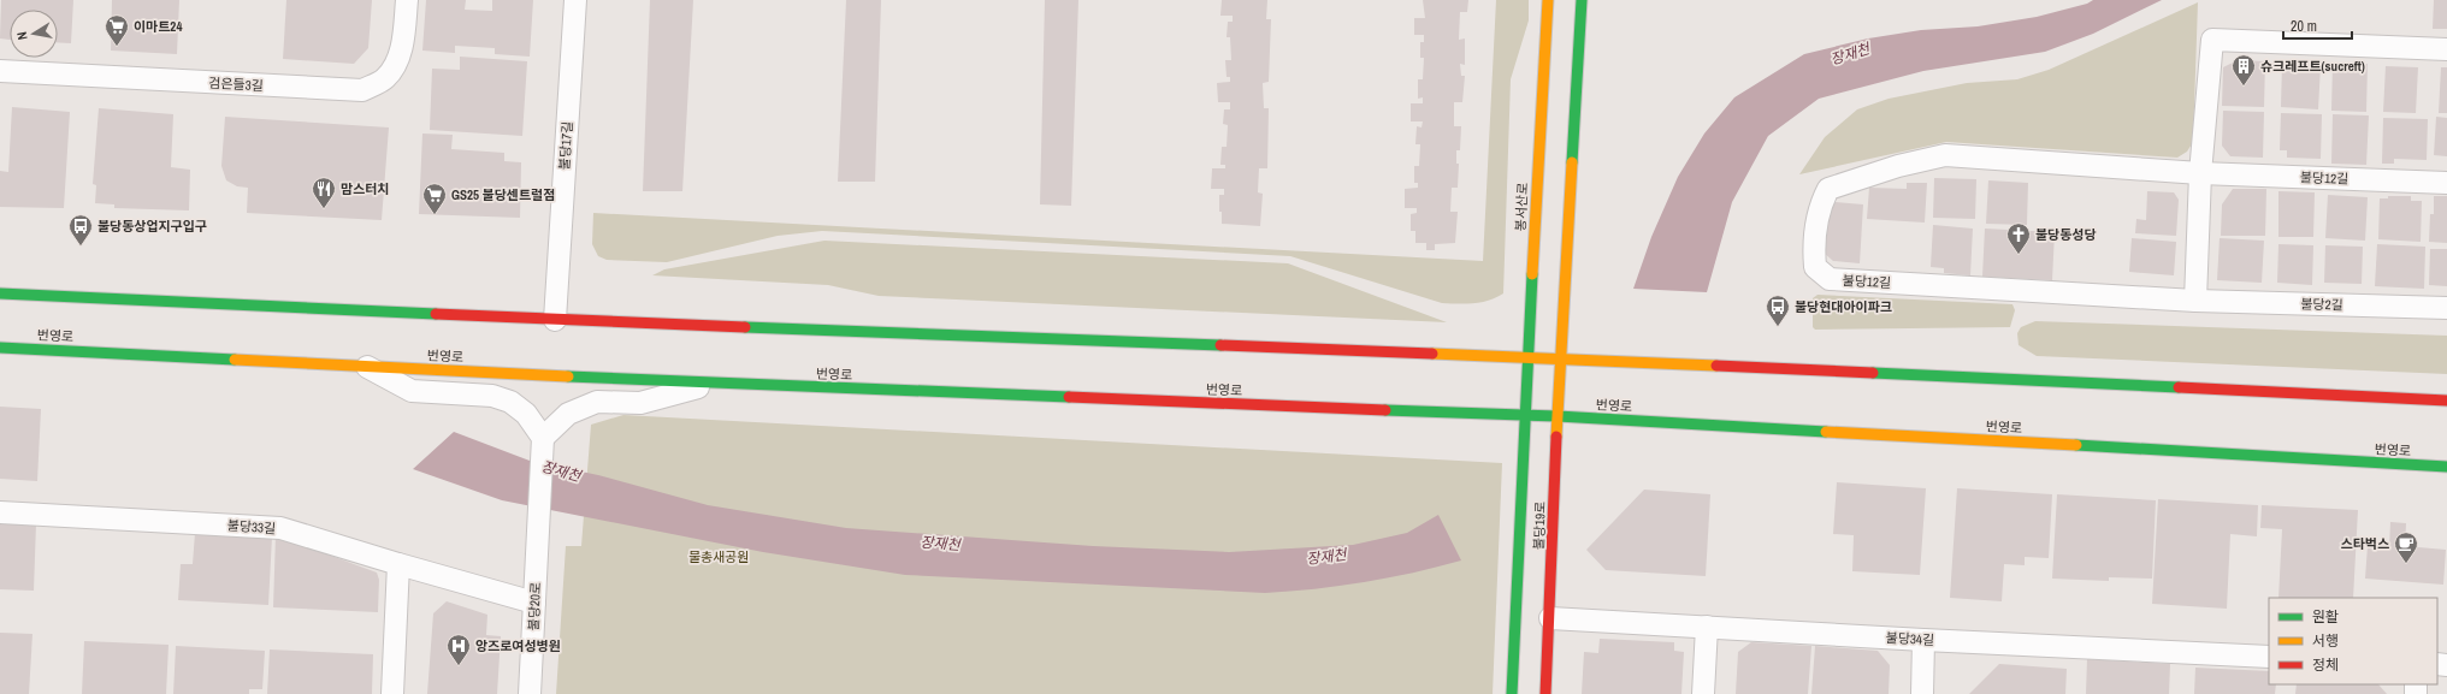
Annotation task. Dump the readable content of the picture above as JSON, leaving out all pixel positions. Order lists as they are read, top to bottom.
{
  "streets": {
    "main road": ["봉서산로", "번영로", "불당19로"],
    "street": [
      "검은들3길",
      "불당17길",
      "불당12길",
      "불당2길",
      "불당33길",
      "불당20로",
      "불당34길"
    ]
  },
  "crossings": [
    ["불당12길", "불당2길"],
    ["봉서산로", "번영로"],
    ["봉서산로", "불당19로"],
    ["번영로", "불당19로"],
    ["불당19로", "불당34길"],
    ["불당33길", "불당20로"]
  ],
  "water": ["장재천"],
  "parks": ["물총새공원"],
  "places": {
    "supermarket": ["이마트24", "GS25 불당센트럴점"],
    "building": ["슈크레프트(sucreft)"],
    "restaurant": ["맘스터치"],
    "bus stop": ["불당동상업지구입구", "불당현대아이파크"],
    "church": ["불당동성당"],
    "cafe": ["스타벅스"],
    "hospital": ["앙즈로여성병원"]
  },
  "legend": ["원활", "서행", "정체"],
  "scale_bar": "20 m",
  "north": "left"
}
